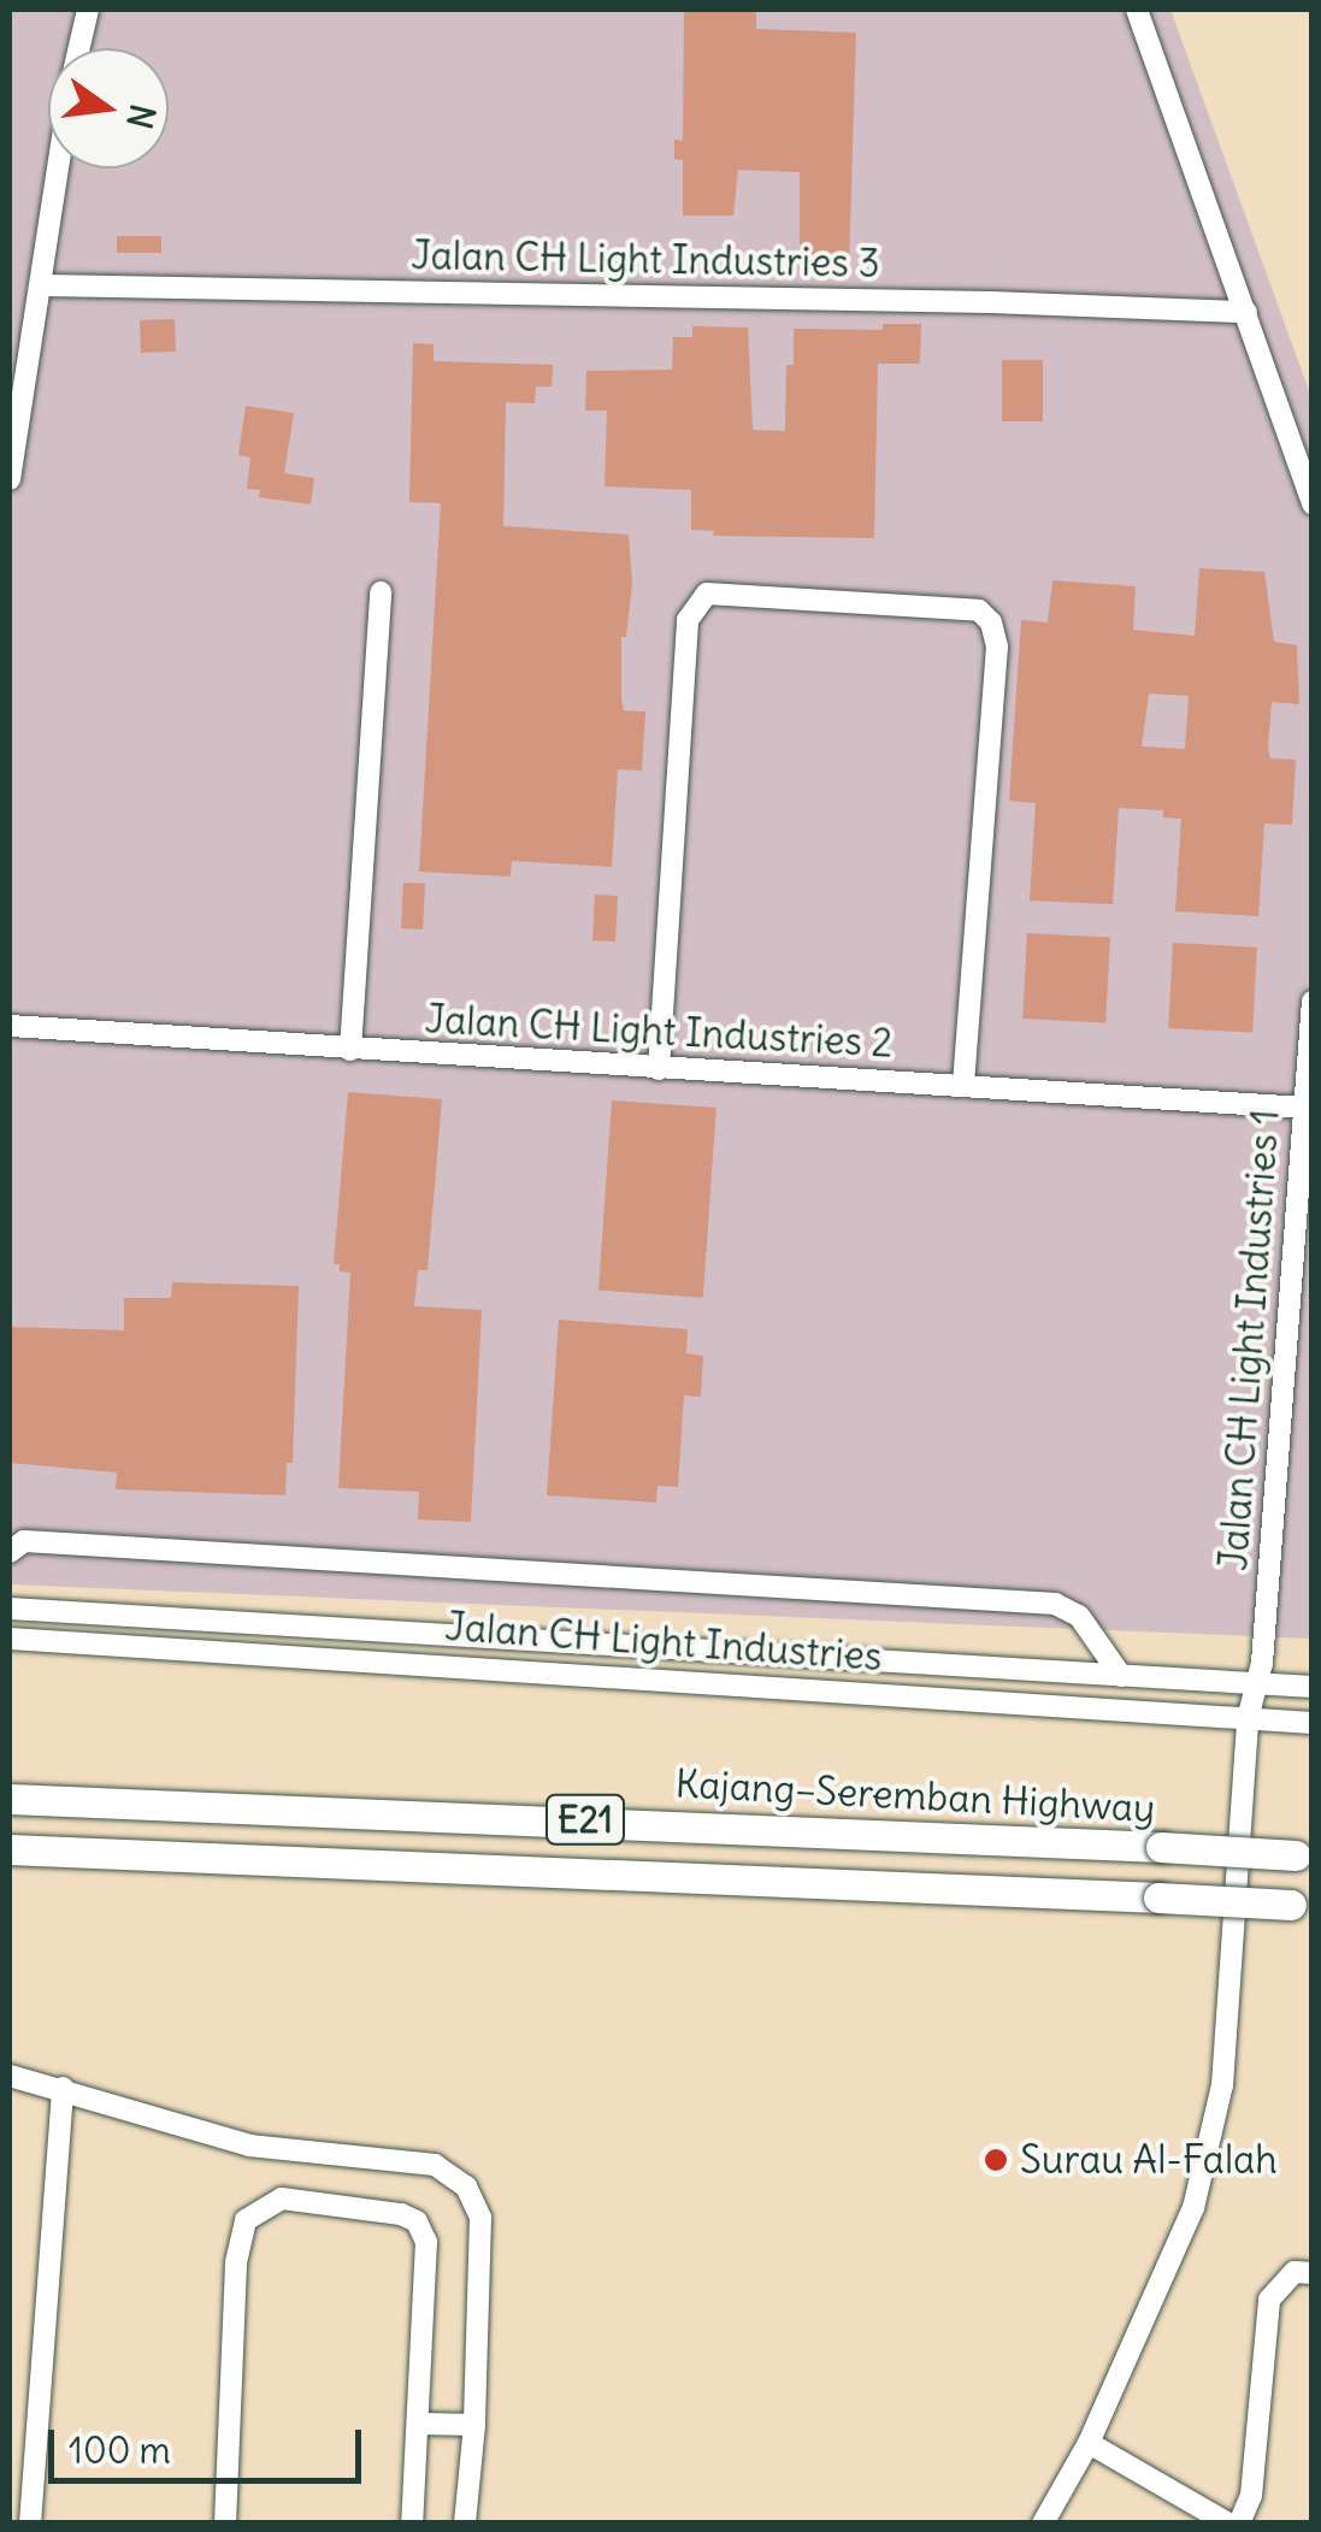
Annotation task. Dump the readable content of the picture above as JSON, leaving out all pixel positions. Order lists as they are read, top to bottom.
{
  "streets": {
    "highway": ["Kajang–Seremban Highway", "E21"],
    "street": [
      "Jalan CH Light Industries 3",
      "Jalan CH Light Industries 2",
      "Jalan CH Light Industries 1",
      "Jalan CH Light Industries"
    ]
  },
  "crossings": [
    ["Jalan CH Light Industries 2", "Jalan CH Light Industries 1"],
    ["Jalan CH Light Industries 1", "Jalan CH Light Industries"]
  ],
  "places": ["Surau Al-Falah"],
  "scale_bar": "100 m",
  "north": "right"
}
